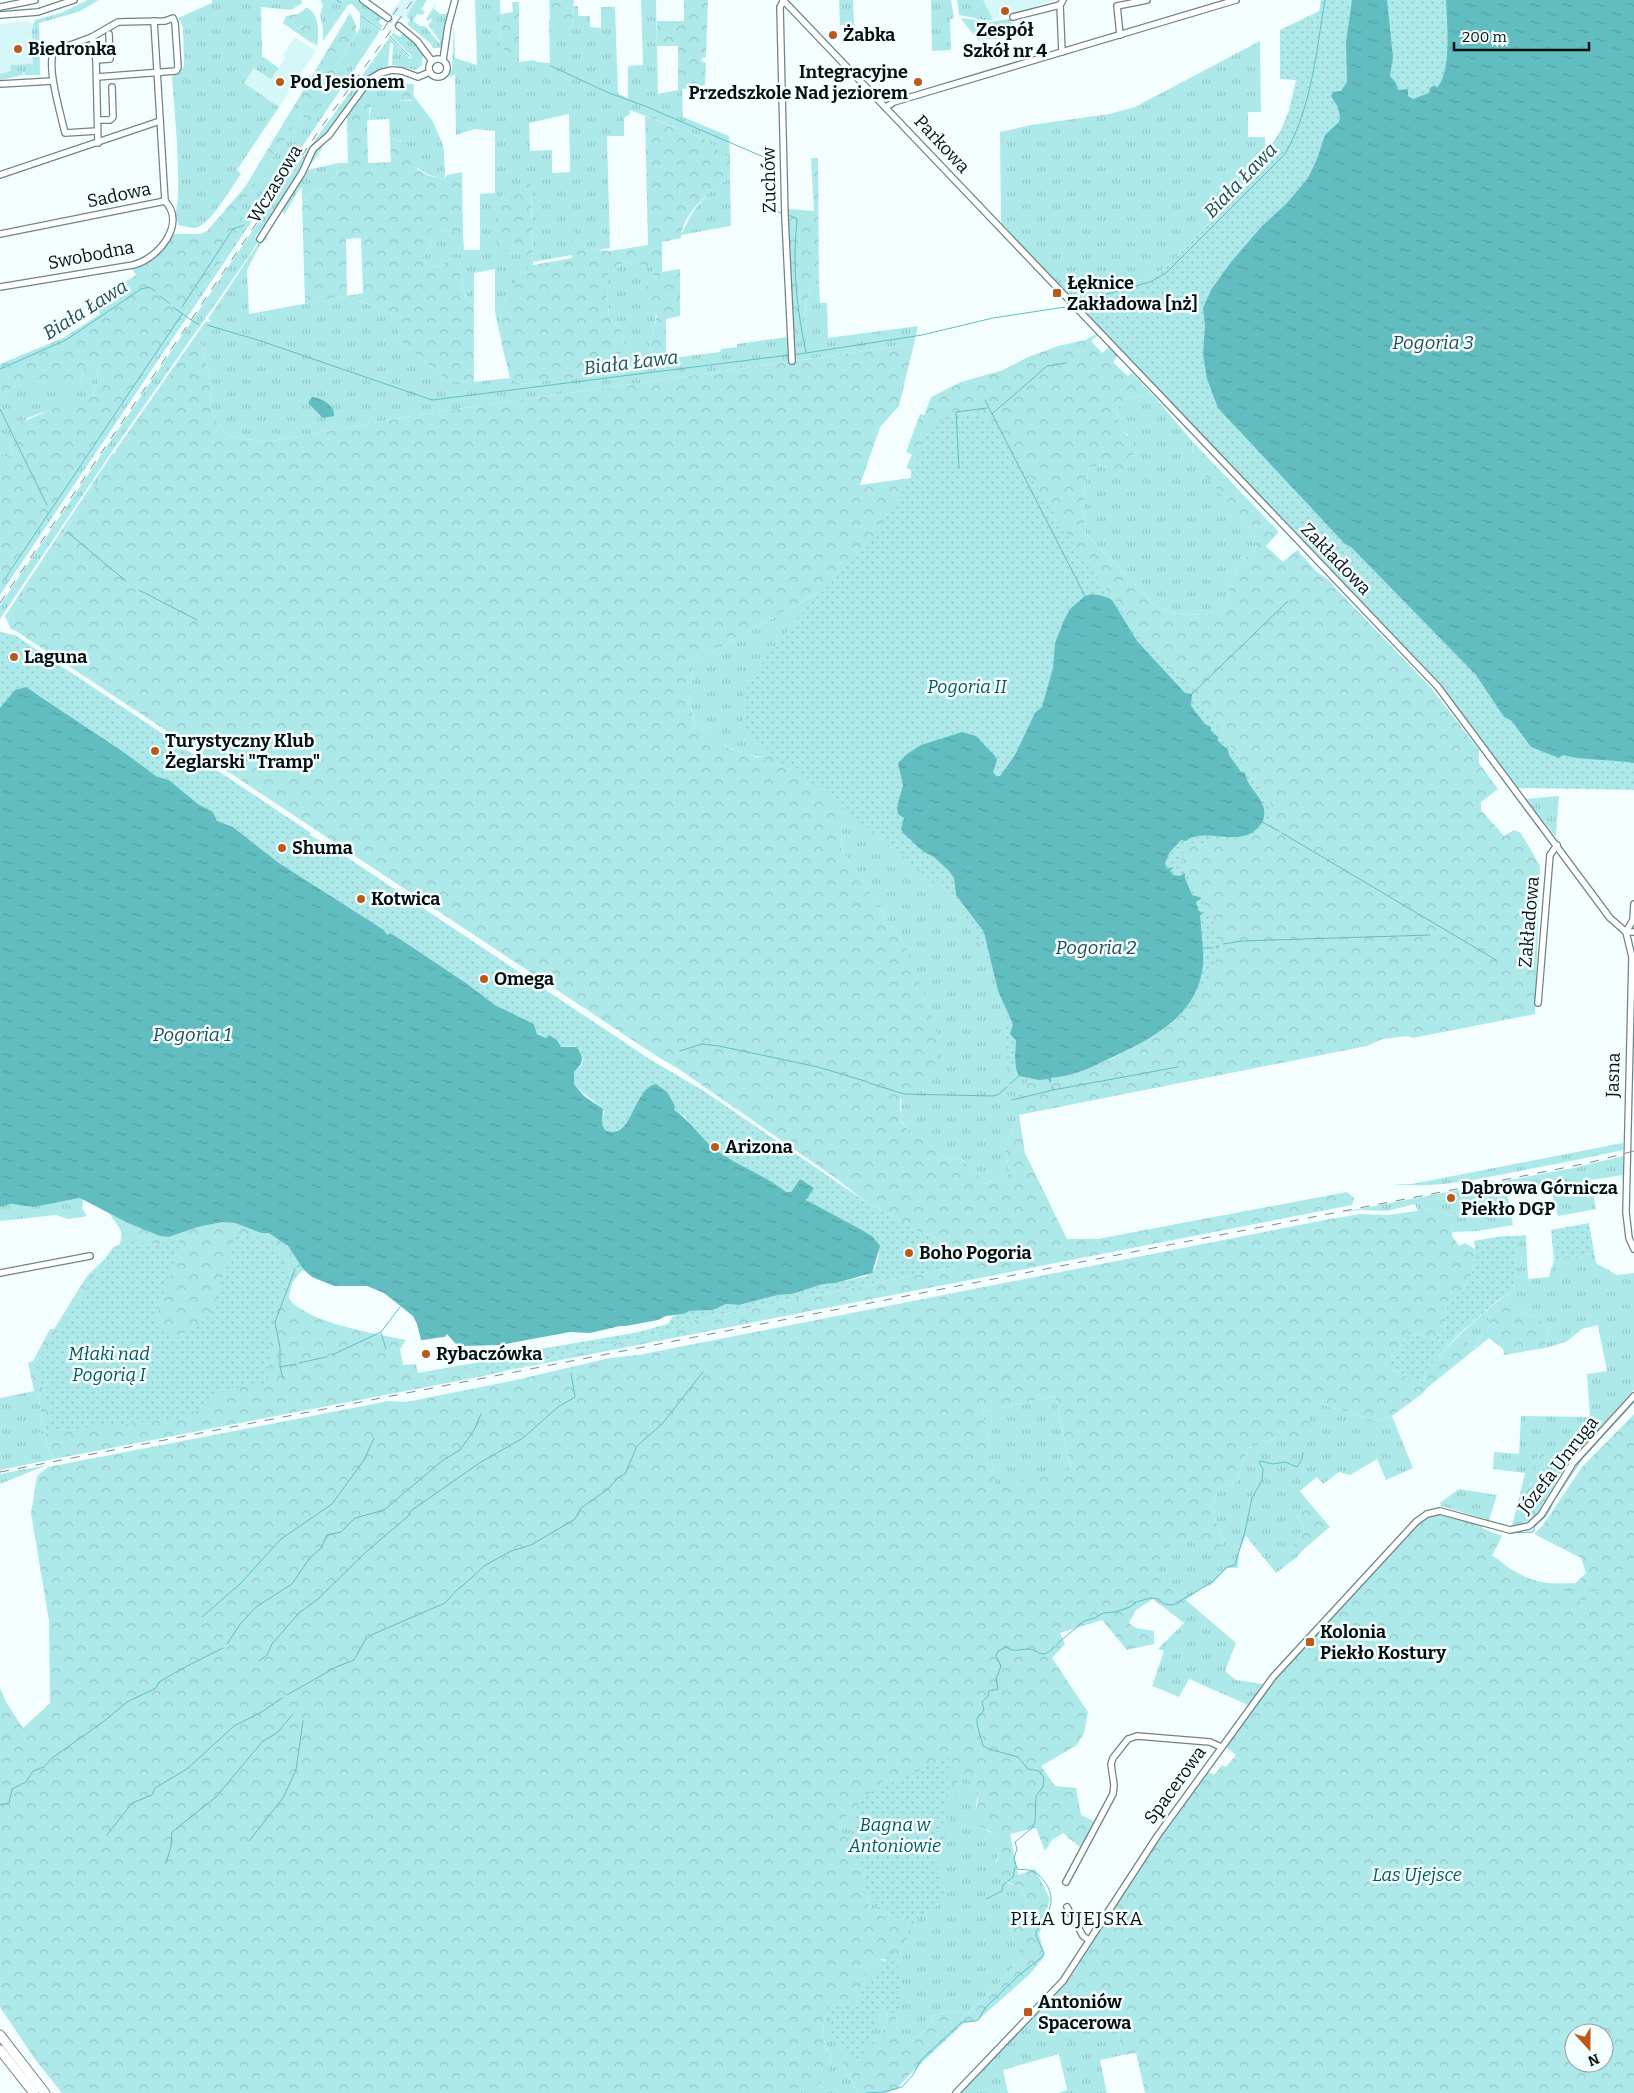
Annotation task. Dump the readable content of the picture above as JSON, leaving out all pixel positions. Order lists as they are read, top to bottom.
{
  "streets": {
    "street": [
      "Parkowa",
      "Zuchów",
      "Wczasowa",
      "Sadowa",
      "Swobodna",
      "Zakładowa",
      "Jasna",
      "Józefa Unruga",
      "Spacerowa"
    ]
  },
  "crossings": [
    ["Parkowa", "Zuchów"],
    ["Parkowa", "Zakładowa"],
    ["Sadowa", "Swobodna"],
    ["Zakładowa", "Jasna"],
    ["Józefa Unruga", "Spacerowa"]
  ],
  "districts": ["PIŁA UJEJSKA"],
  "water": [
    "Biała Ława",
    "Pogoria 3",
    "Pogoria 2",
    "Pogoria 1"
  ],
  "parks": [
    "Pogoria II",
    "Młaki nad Pogorią I",
    "Bagna w Antoniowie",
    "Las Ujejsce"
  ],
  "places": {
    "other": [
      "Zespół Szkół nr 4",
      "Żabka",
      "Biedronka",
      "Pod Jesionem",
      "Integracyjne Przedszkole Nad jeziorem",
      "Laguna",
      "Turystyczny Klub Żeglarski \"Tramp\"",
      "Shuma",
      "Kotwica",
      "Omega",
      "Arizona",
      "Dąbrowa Górnicza Piekło DGP",
      "Boho Pogoria",
      "Rybaczówka"
    ],
    "transit": ["Łęknice Zakładowa [nż]", "Kolonia Piekło Kostury", "Antoniów Spacerowa"]
  },
  "scale_bar": "200 m",
  "north": "bottom"
}
